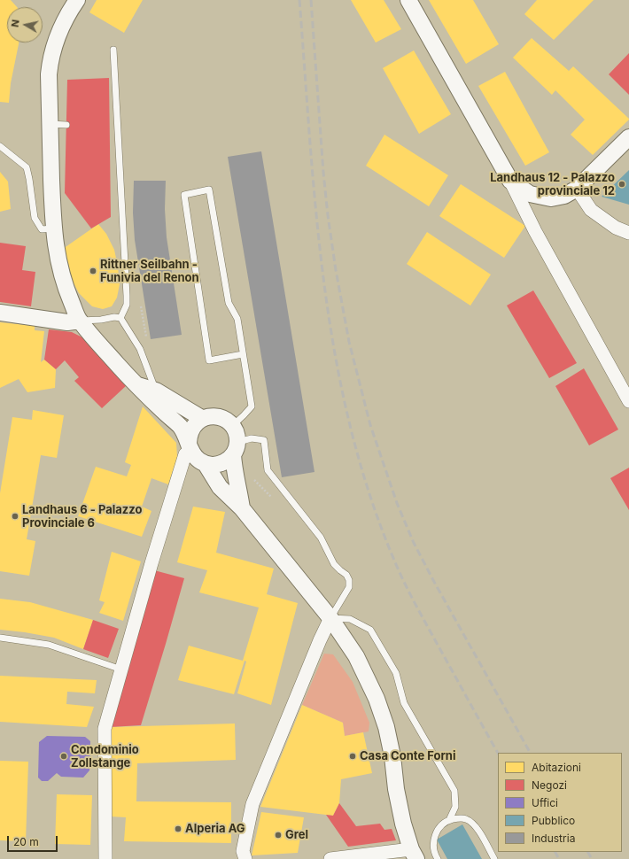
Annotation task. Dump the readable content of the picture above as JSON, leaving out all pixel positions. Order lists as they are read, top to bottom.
{
  "places": [
    "Landhaus 12 - Palazzo provinciale 12",
    "Rittner Seilbahn - Funivia del Renon",
    "Landhaus 6 - Palazzo Provinciale 6",
    "Condominio Zollstange",
    "Casa Conte Forni",
    "Alperia AG",
    "Grel"
  ],
  "legend": [
    "Abitazioni",
    "Negozi",
    "Uffici",
    "Pubblico",
    "Industria"
  ],
  "scale_bar": "20 m",
  "north": "left"
}
